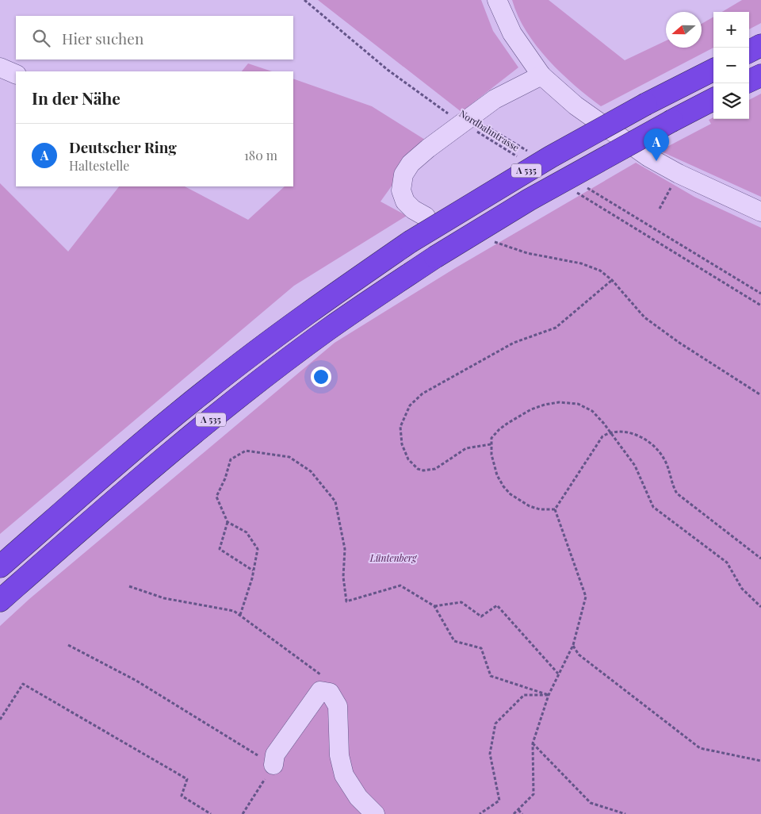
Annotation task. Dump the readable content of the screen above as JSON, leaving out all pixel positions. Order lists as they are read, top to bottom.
{
  "streets": {
    "highway": ["A 535"],
    "path": ["Nordbahntrasse"]
  },
  "parks": ["Lüntenberg"],
  "north": "left",
  "page": {
    "map_buttons": ["+", "−"],
    "search": "Hier suchen",
    "heading": "In der Nähe",
    "list": [
      {
        "mark": "A",
        "name": "Deutscher Ring",
        "note": "Haltestelle",
        "value": "180 m"
      }
    ],
    "pins": "A"
  }
}
